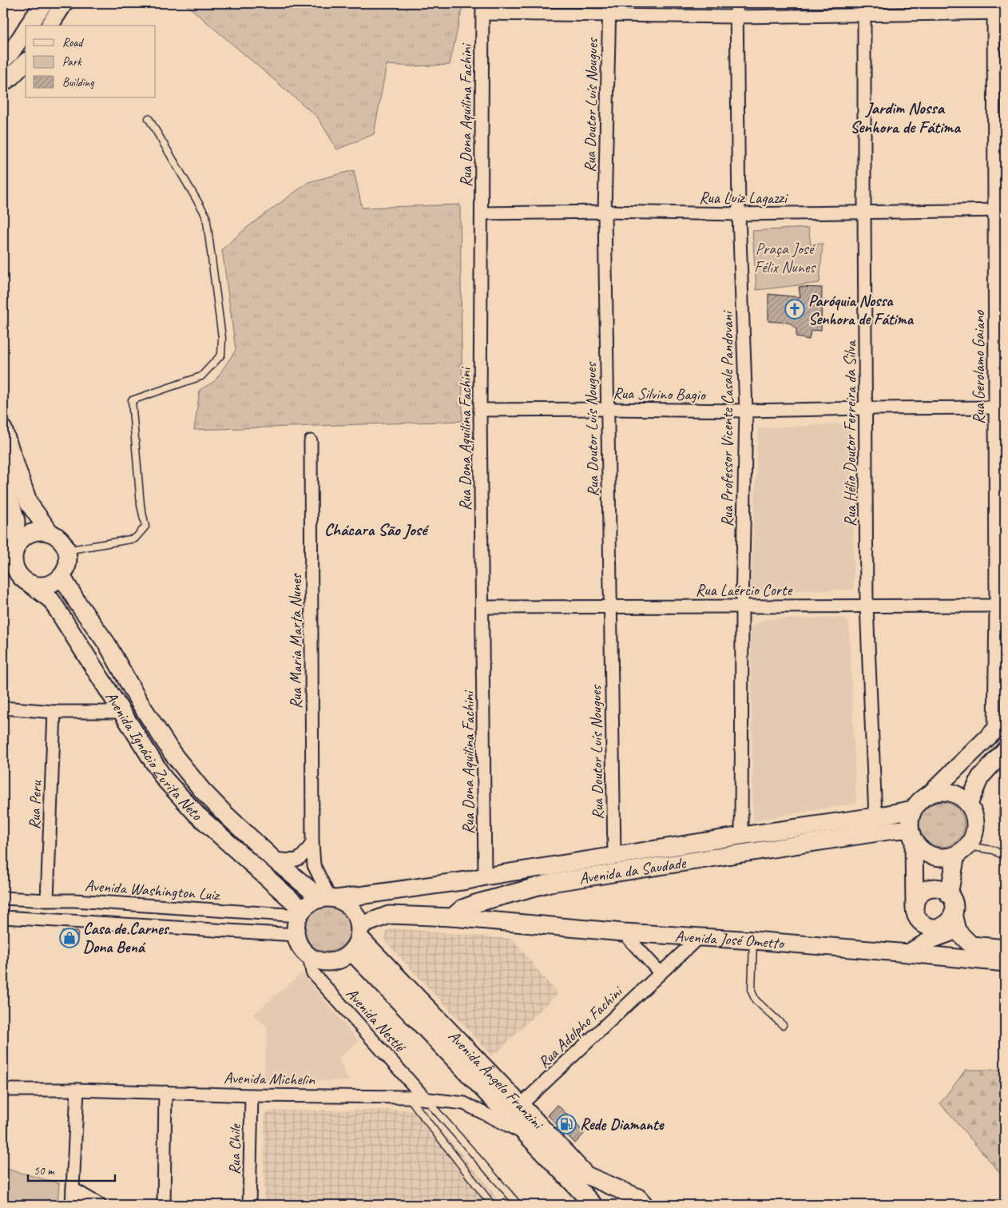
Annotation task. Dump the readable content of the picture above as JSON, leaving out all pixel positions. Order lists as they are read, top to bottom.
{
  "streets": {
    "street": [
      "Rua Doutor Luís Nougues",
      "Rua Dona Aquilina Fachini",
      "Rua Luiz Lagazzi",
      "Rua Gerolamo Gaiano",
      "Rua Silvino Bagio",
      "Rua Professor Vicente Casale Pandovani",
      "Rua Hélio Doutor Ferreira da Silva",
      "Rua Laércio Corte",
      "Rua Maria Marta Nunes",
      "Avenida Ignácio Zurita Neto",
      "Rua Peru",
      "Avenida da Saudade",
      "Avenida Washington Luiz",
      "Avenida José Ometto",
      "Avenida Nestlé",
      "Rua Adolpho Fachini",
      "Avenida Michelin",
      "Avenida Ângelo Franzini",
      "Rua Chile"
    ]
  },
  "crossings": [
    ["Rua Doutor Luís Nougues", "Rua Luiz Lagazzi"],
    ["Rua Doutor Luís Nougues", "Rua Silvino Bagio"],
    ["Rua Doutor Luís Nougues", "Rua Laércio Corte"],
    ["Rua Doutor Luís Nougues", "Avenida da Saudade"],
    ["Rua Dona Aquilina Fachini", "Rua Luiz Lagazzi"],
    ["Rua Dona Aquilina Fachini", "Rua Silvino Bagio"],
    ["Rua Dona Aquilina Fachini", "Rua Laércio Corte"],
    ["Rua Dona Aquilina Fachini", "Avenida da Saudade"],
    ["Rua Luiz Lagazzi", "Rua Gerolamo Gaiano"],
    ["Rua Luiz Lagazzi", "Rua Professor Vicente Casale Pandovani"],
    ["Rua Luiz Lagazzi", "Rua Hélio Doutor Ferreira da Silva"],
    ["Rua Gerolamo Gaiano", "Rua Silvino Bagio"],
    ["Rua Gerolamo Gaiano", "Rua Laércio Corte"],
    ["Rua Silvino Bagio", "Rua Professor Vicente Casale Pandovani"],
    ["Rua Silvino Bagio", "Rua Hélio Doutor Ferreira da Silva"],
    ["Rua Professor Vicente Casale Pandovani", "Rua Laércio Corte"],
    ["Rua Professor Vicente Casale Pandovani", "Avenida da Saudade"],
    ["Rua Hélio Doutor Ferreira da Silva", "Rua Laércio Corte"],
    ["Rua Hélio Doutor Ferreira da Silva", "Avenida da Saudade"],
    ["Rua Maria Marta Nunes", "Avenida Ignácio Zurita Neto"],
    ["Rua Maria Marta Nunes", "Avenida da Saudade"],
    ["Rua Maria Marta Nunes", "Avenida Washington Luiz"],
    ["Rua Maria Marta Nunes", "Avenida Nestlé"],
    ["Rua Maria Marta Nunes", "Avenida Ângelo Franzini"],
    ["Avenida Ignácio Zurita Neto", "Avenida da Saudade"],
    ["Avenida Ignácio Zurita Neto", "Avenida Washington Luiz"],
    ["Avenida Ignácio Zurita Neto", "Avenida Nestlé"],
    ["Avenida Ignácio Zurita Neto", "Avenida Ângelo Franzini"],
    ["Rua Peru", "Avenida Washington Luiz"],
    ["Avenida da Saudade", "Avenida Washington Luiz"],
    ["Avenida da Saudade", "Avenida José Ometto"],
    ["Avenida da Saudade", "Avenida Nestlé"],
    ["Avenida da Saudade", "Avenida Ângelo Franzini"],
    ["Avenida Washington Luiz", "Avenida Nestlé"],
    ["Avenida Washington Luiz", "Avenida Ângelo Franzini"],
    ["Avenida José Ometto", "Rua Adolpho Fachini"],
    ["Avenida Nestlé", "Avenida Michelin"],
    ["Avenida Nestlé", "Avenida Ângelo Franzini"],
    ["Rua Adolpho Fachini", "Avenida Ângelo Franzini"],
    ["Avenida Michelin", "Avenida Ângelo Franzini"],
    ["Avenida Michelin", "Rua Chile"]
  ],
  "districts": ["Jardim Nossa Senhora de Fátima", "Chácara São José"],
  "parks": ["Praça José Félix Nunes"],
  "places": {
    "church": ["Paróquia Nossa Senhora de Fátima"],
    "shop": ["Casa de Carnes Dona Bená"],
    "fuel station": ["Rede Diamante"]
  },
  "legend": ["Road", "Park", "Building"],
  "scale_bar": "50 m"
}
